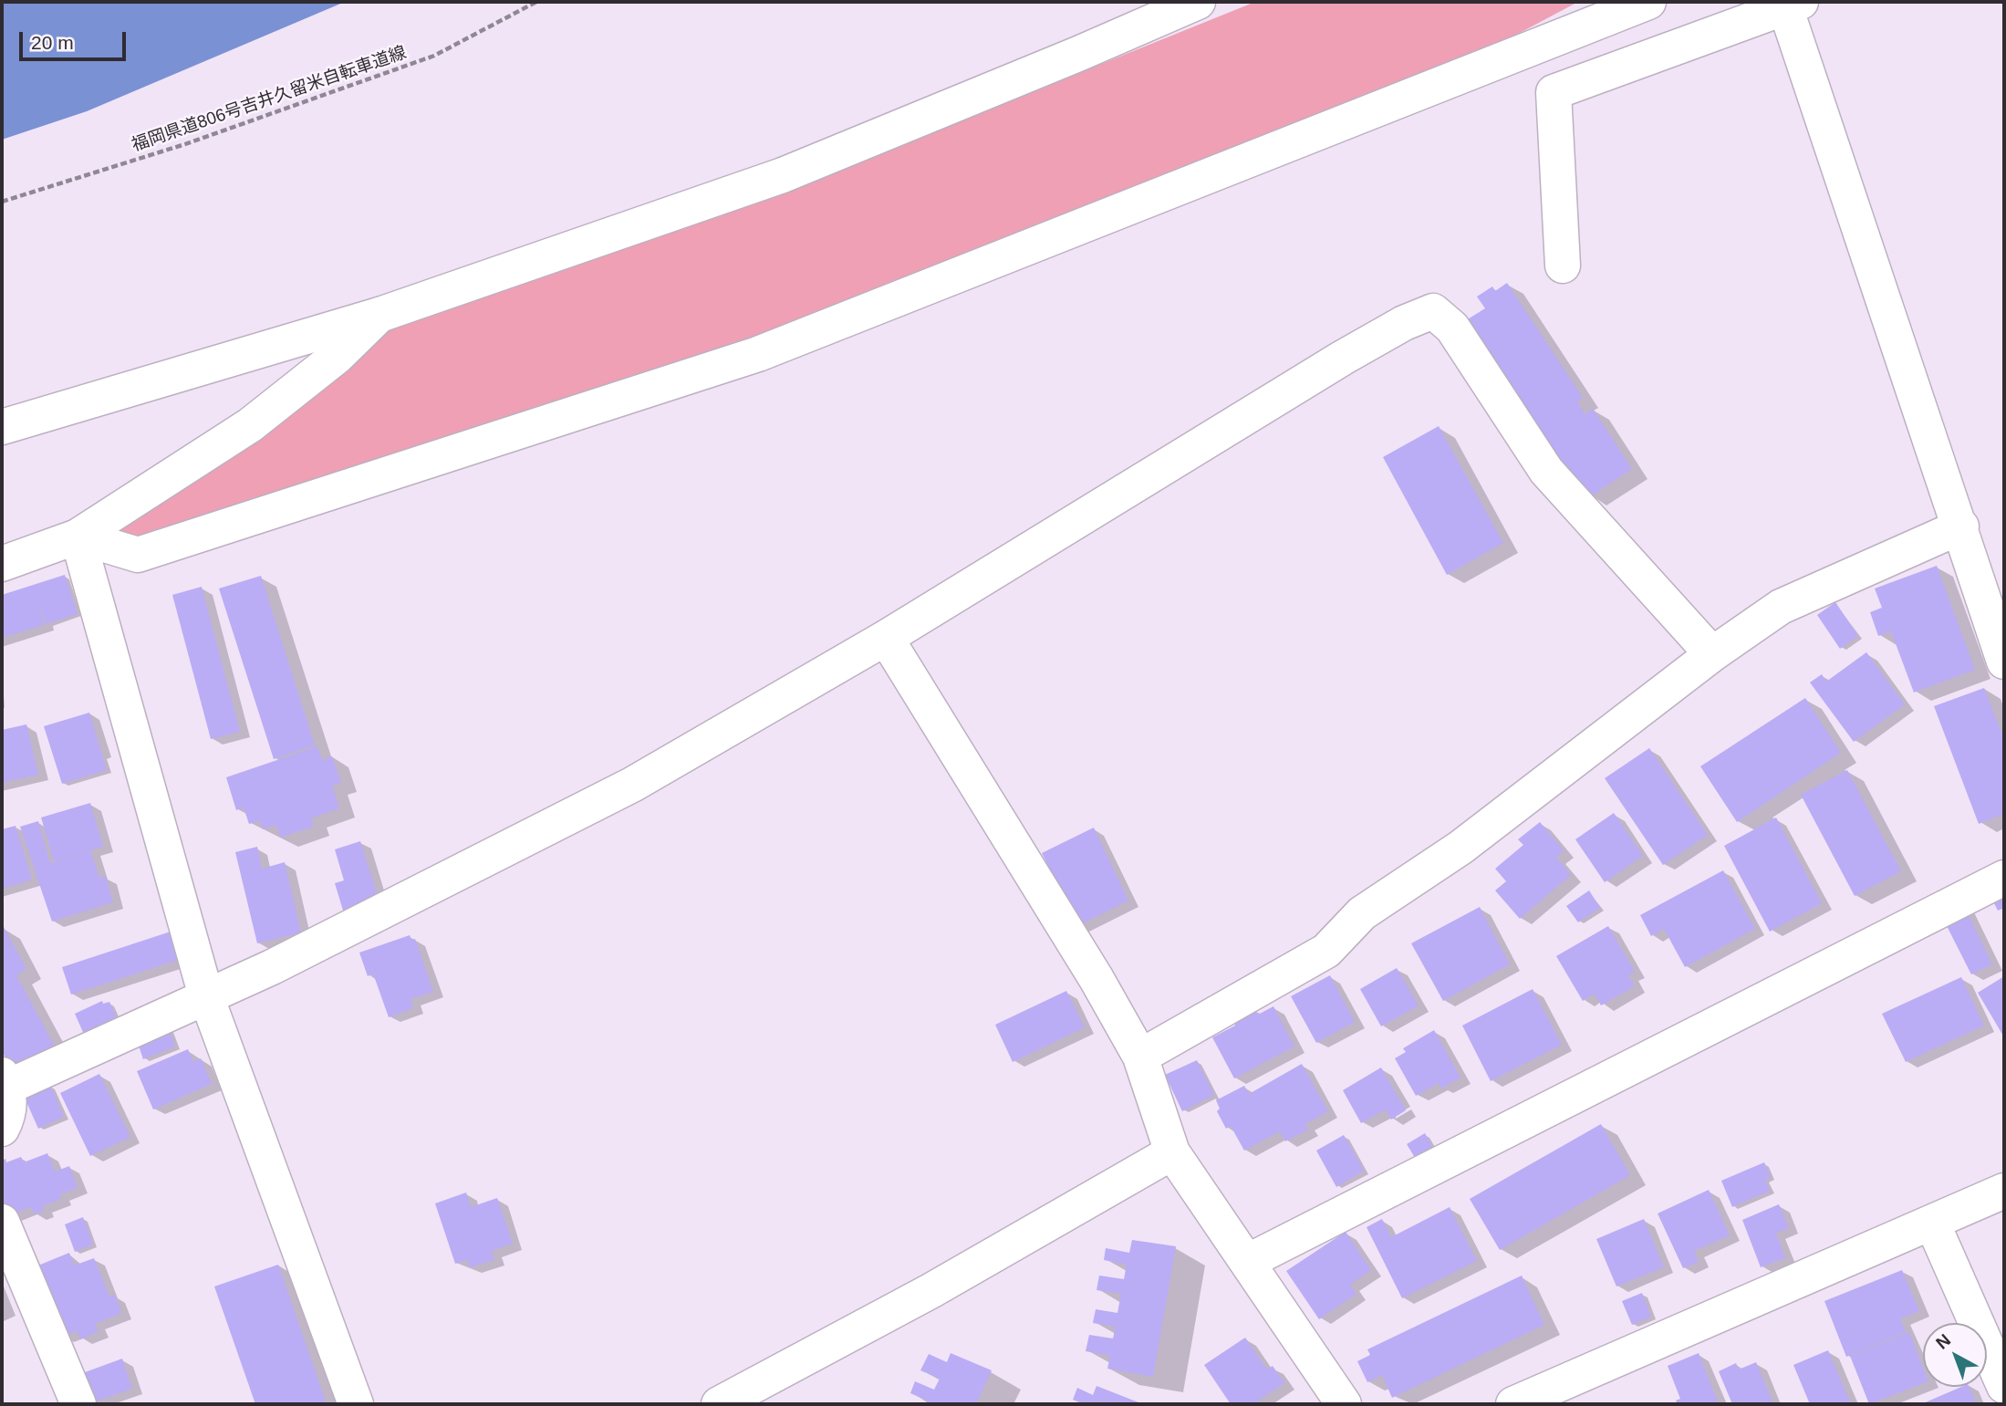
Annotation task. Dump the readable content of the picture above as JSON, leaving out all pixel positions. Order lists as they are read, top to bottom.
{
  "streets": {
    "path": ["福岡県道806号吉井久留米自転車道線"]
  },
  "scale_bar": "20 m",
  "north": "top left"
}
